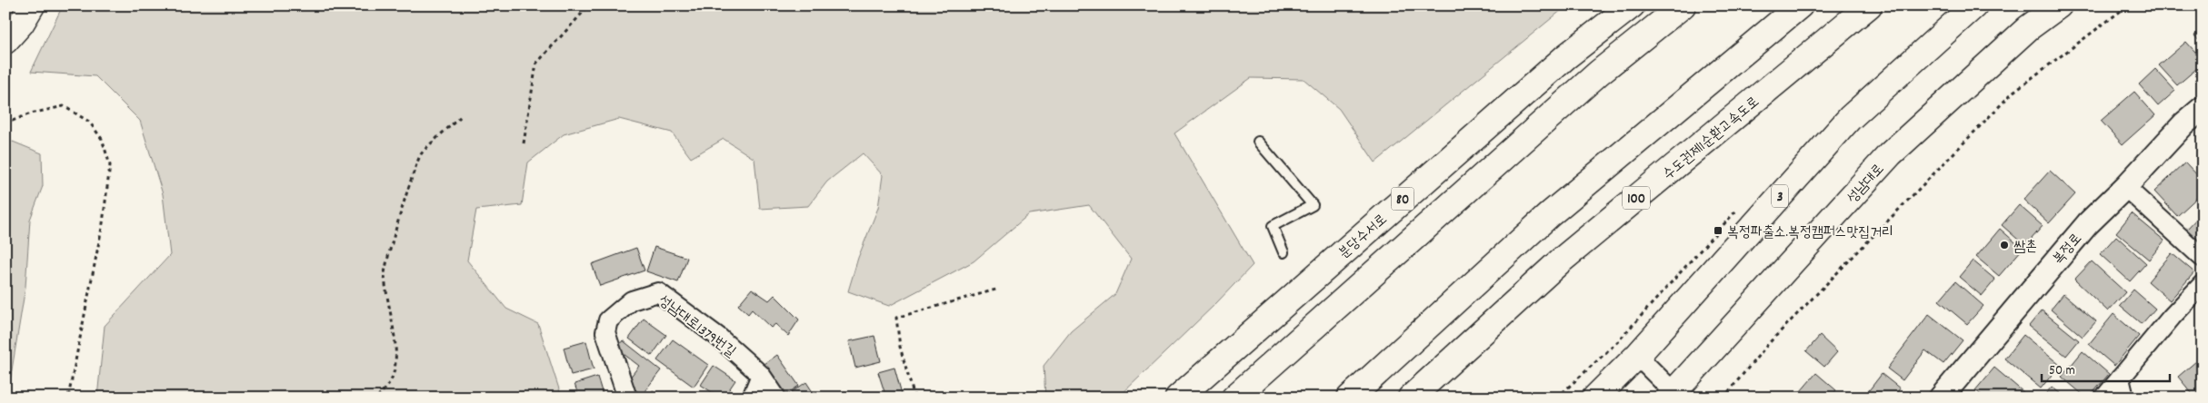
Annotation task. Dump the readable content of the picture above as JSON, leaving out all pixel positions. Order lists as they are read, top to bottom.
{
  "streets": {
    "main road": [
      "수도권제1순환고속도로",
      "성남대로",
      "3",
      "100",
      "80",
      "분당수서로"
    ],
    "street": ["복정로", "성남대로1379번길"]
  },
  "places": {
    "transit": ["복정파출소.복정캠퍼스맛집거리"],
    "other": ["쌈촌"]
  },
  "scale_bar": "50 m"
}
